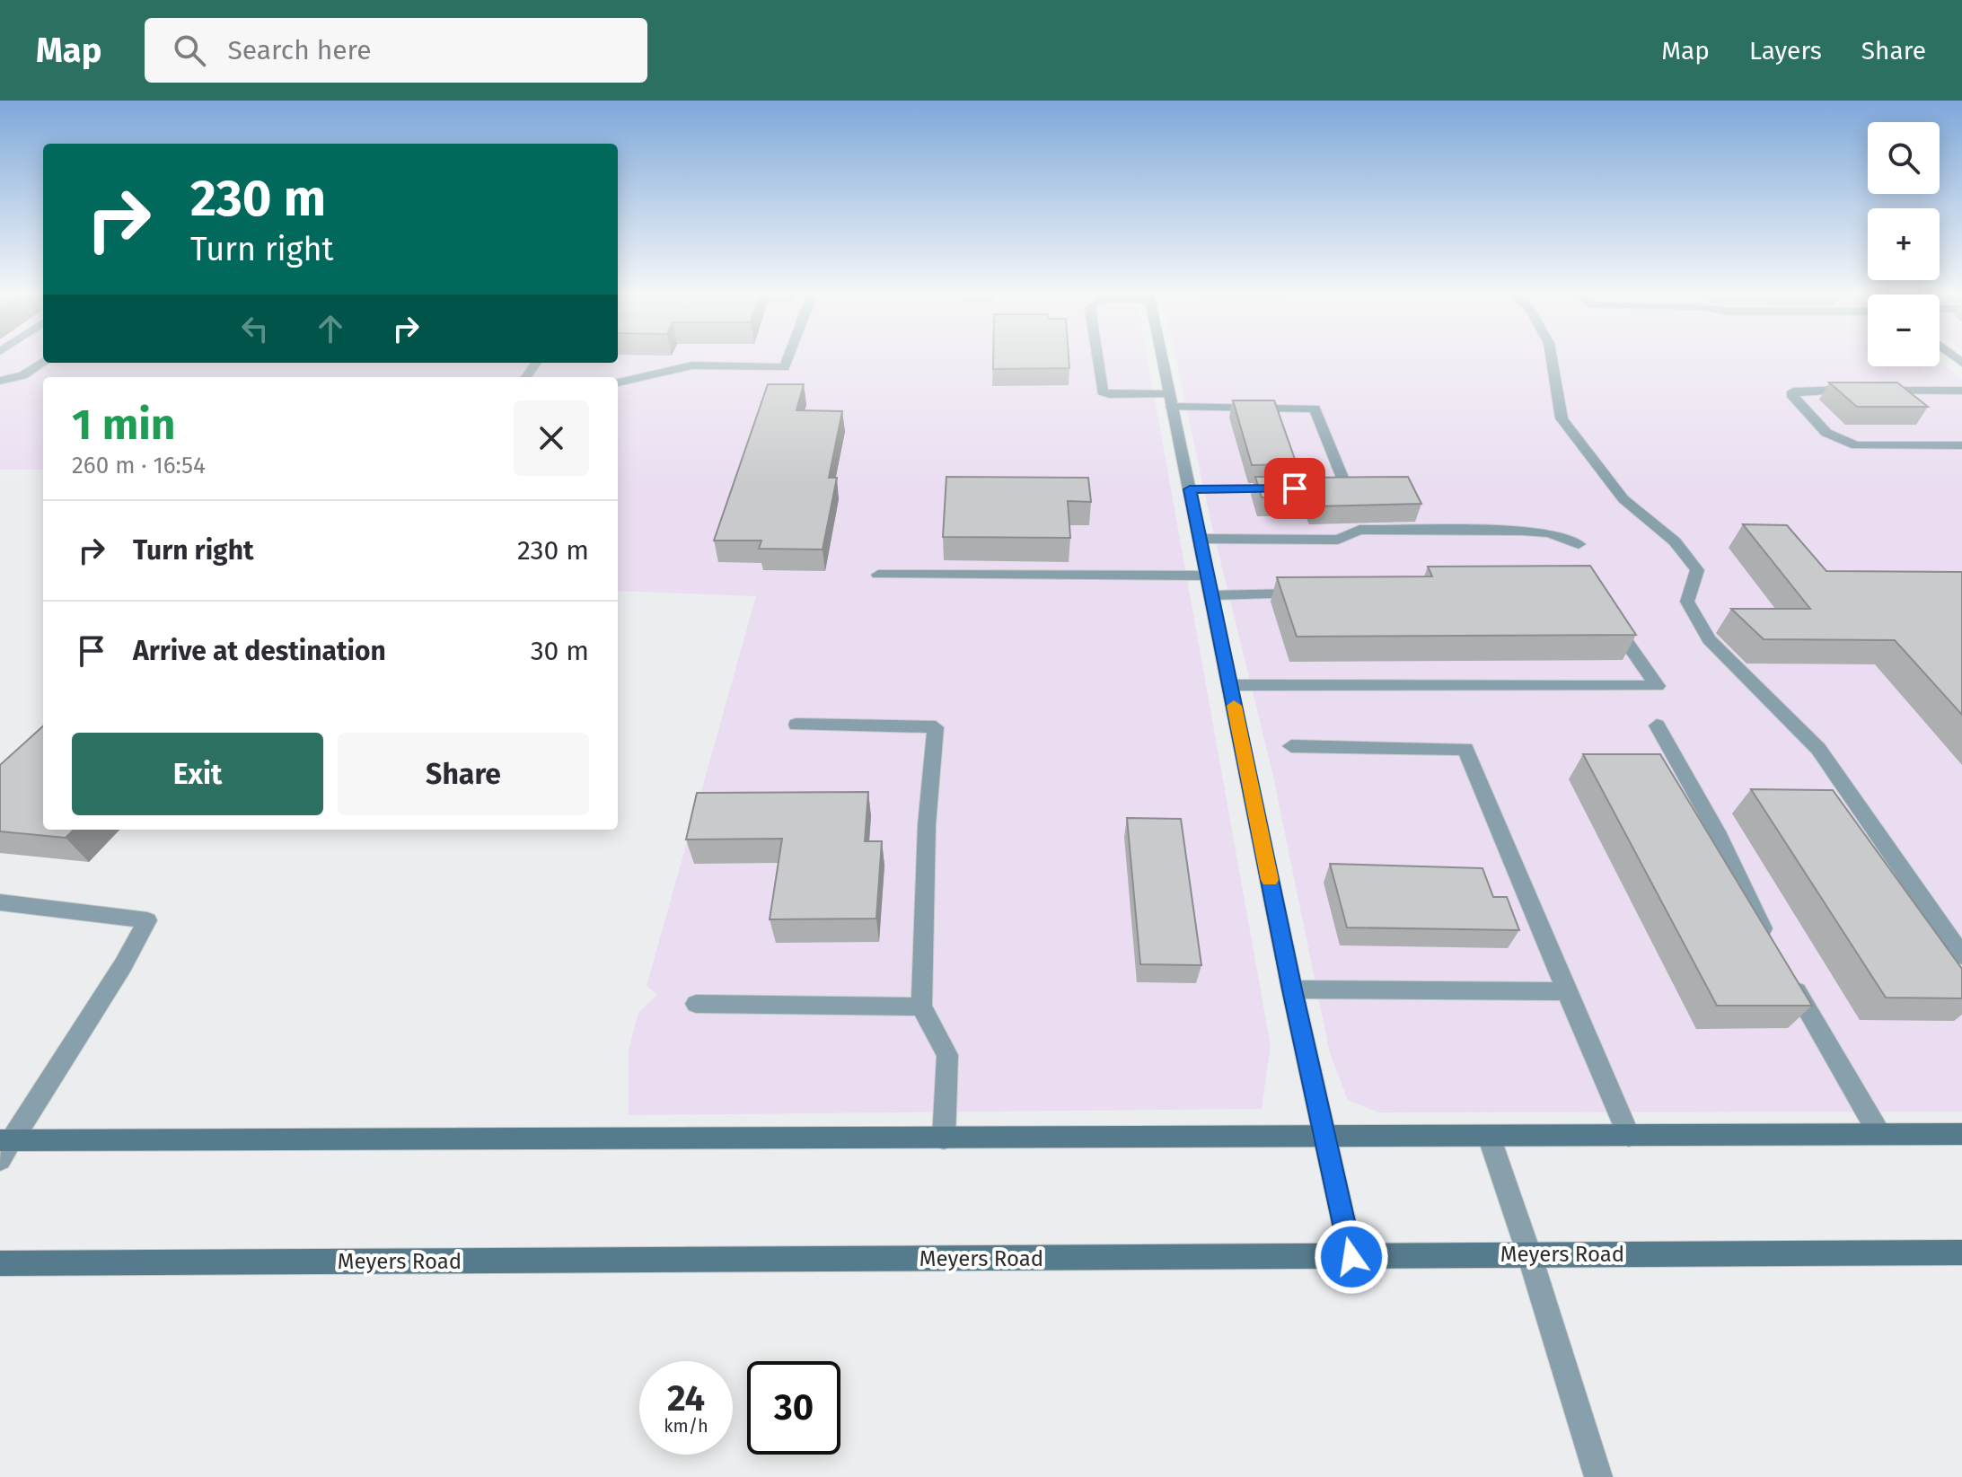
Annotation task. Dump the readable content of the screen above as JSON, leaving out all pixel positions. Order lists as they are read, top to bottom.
{
  "streets": {
    "street": ["Meyers Road"]
  },
  "page": {
    "header": "Map",
    "search": "Search here",
    "nav": ["Map", "Layers", "Share"],
    "map_buttons": ["+", "−"],
    "turn": ["230 m", "Turn right"],
    "heading": ["1 min", "260 m · 16:54"],
    "list": [
      {
        "name": "Turn right",
        "value": "230 m"
      },
      {
        "name": "Arrive at destination",
        "value": "30 m"
      }
    ],
    "buttons": ["Exit", "Share"],
    "speed": "24 km/h",
    "limit": "30"
  }
}
